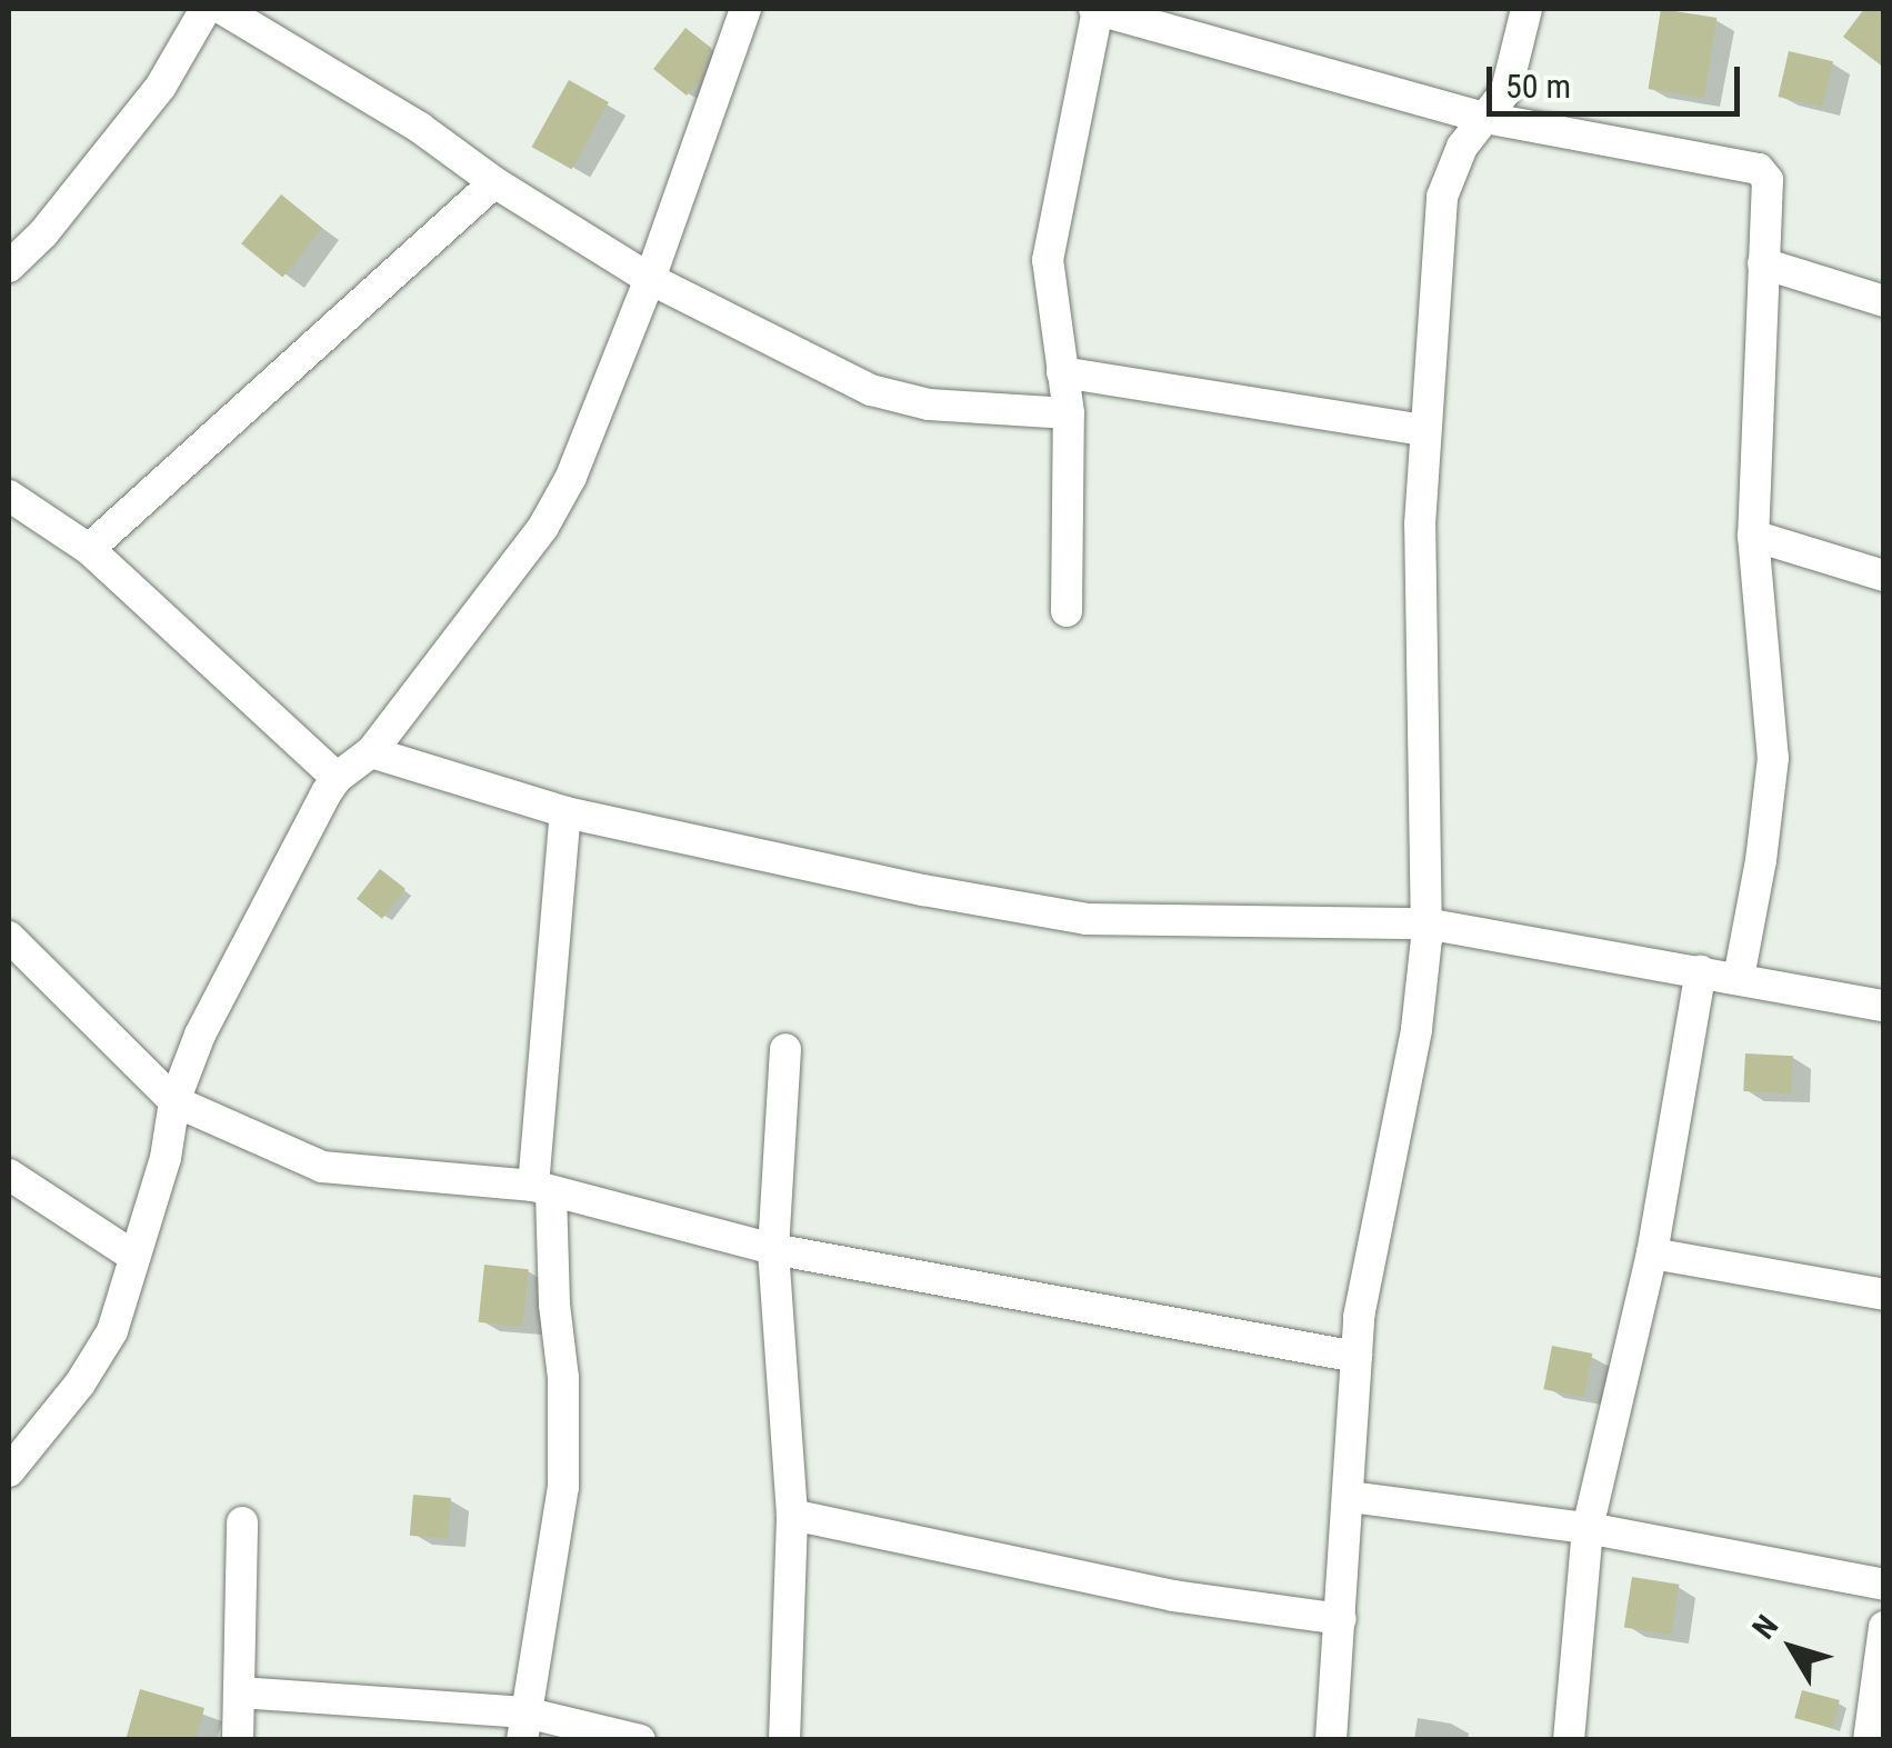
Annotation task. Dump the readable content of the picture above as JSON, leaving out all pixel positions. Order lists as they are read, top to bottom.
{
  "scale_bar": "50 m",
  "north": "top left"
}
